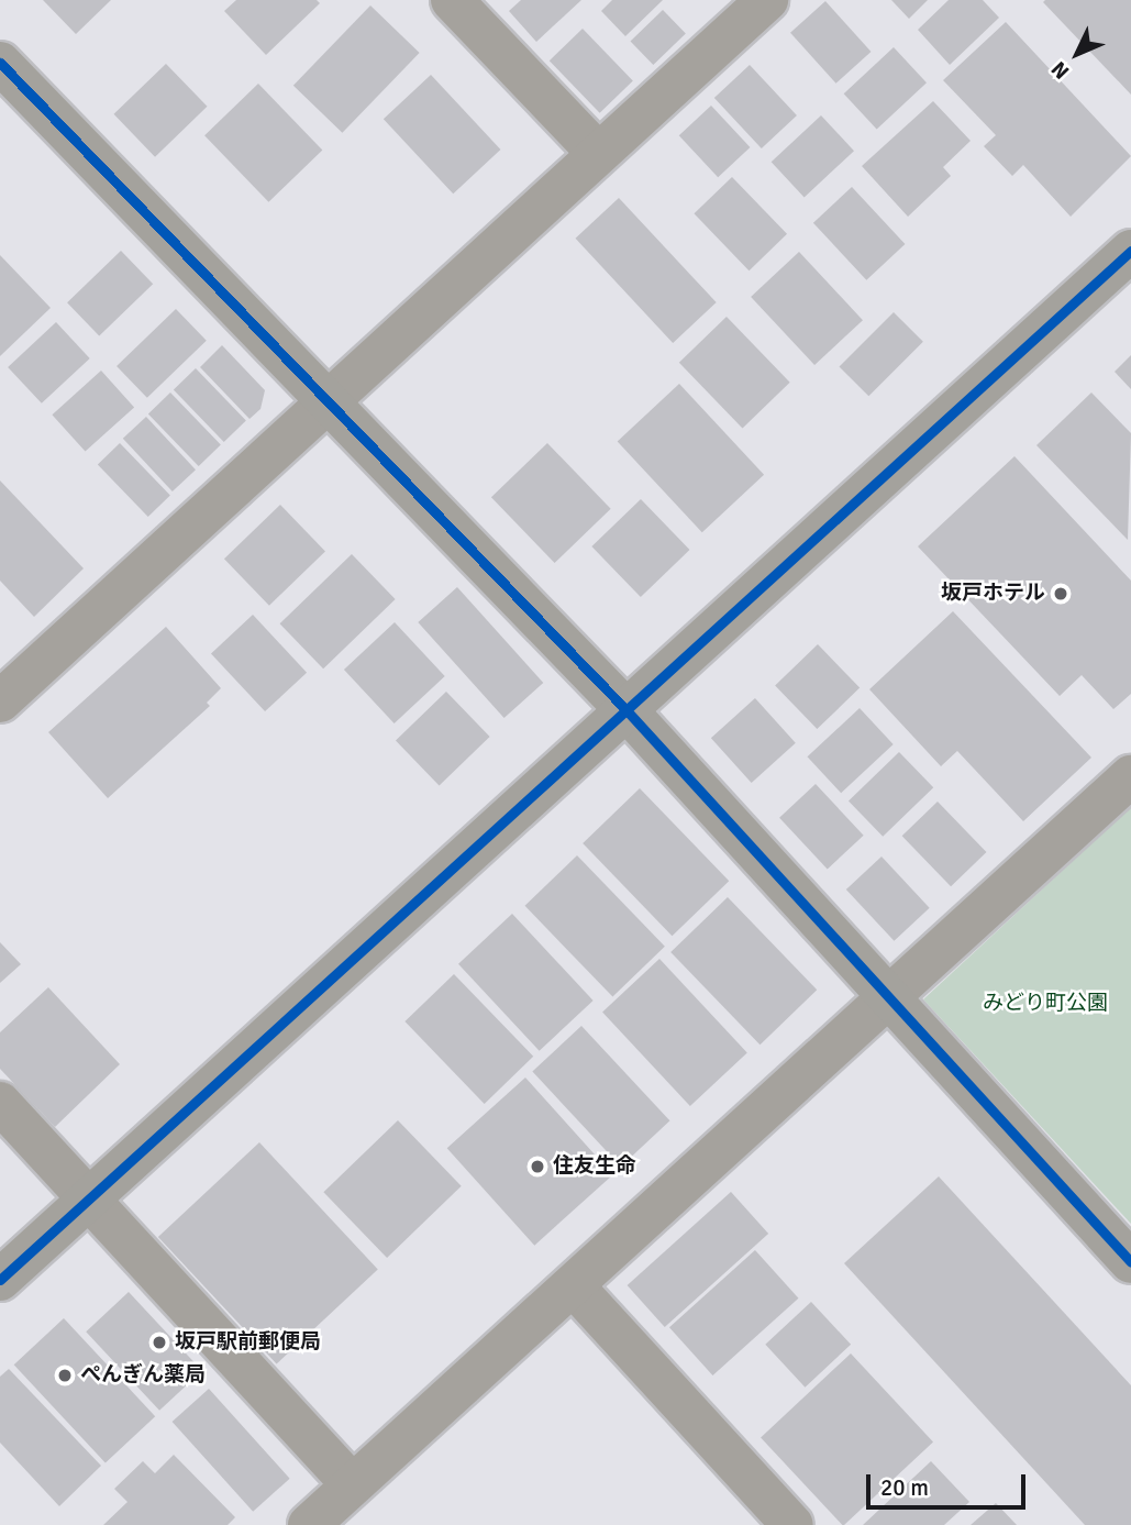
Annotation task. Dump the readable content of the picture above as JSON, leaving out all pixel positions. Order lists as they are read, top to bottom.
{
  "parks": ["みどり町公園"],
  "places": [
    "坂戸ホテル",
    "住友生命",
    "坂戸駅前郵便局",
    "ぺんぎん薬局"
  ],
  "scale_bar": "20 m",
  "north": "bottom left"
}
